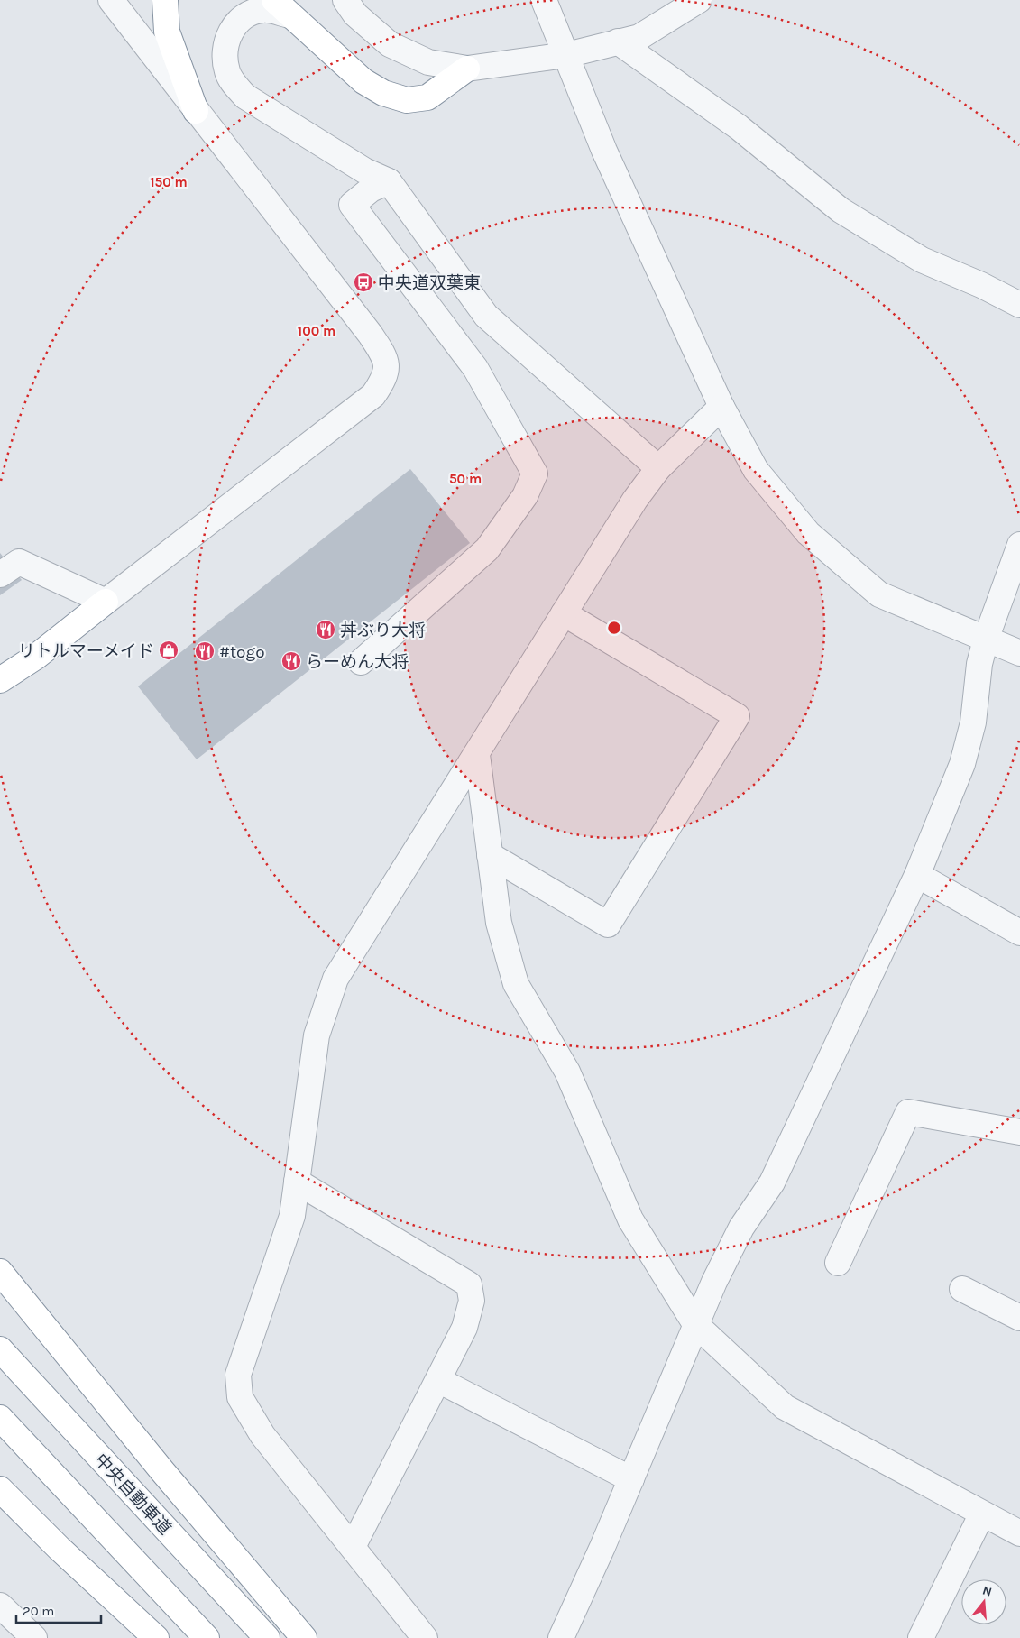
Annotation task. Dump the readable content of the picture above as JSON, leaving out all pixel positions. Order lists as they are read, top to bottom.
{
  "streets": {
    "highway": ["中央自動車道"]
  },
  "places": {
    "bus stop": ["中央道双葉東"],
    "restaurant": ["丼ぶり大将", "#togo", "らーめん大将"],
    "shop": ["リトルマーメイド"]
  },
  "scale_bar": "20 m",
  "north": "top",
  "rings": ["150 m", "100 m", "50 m"]
}
